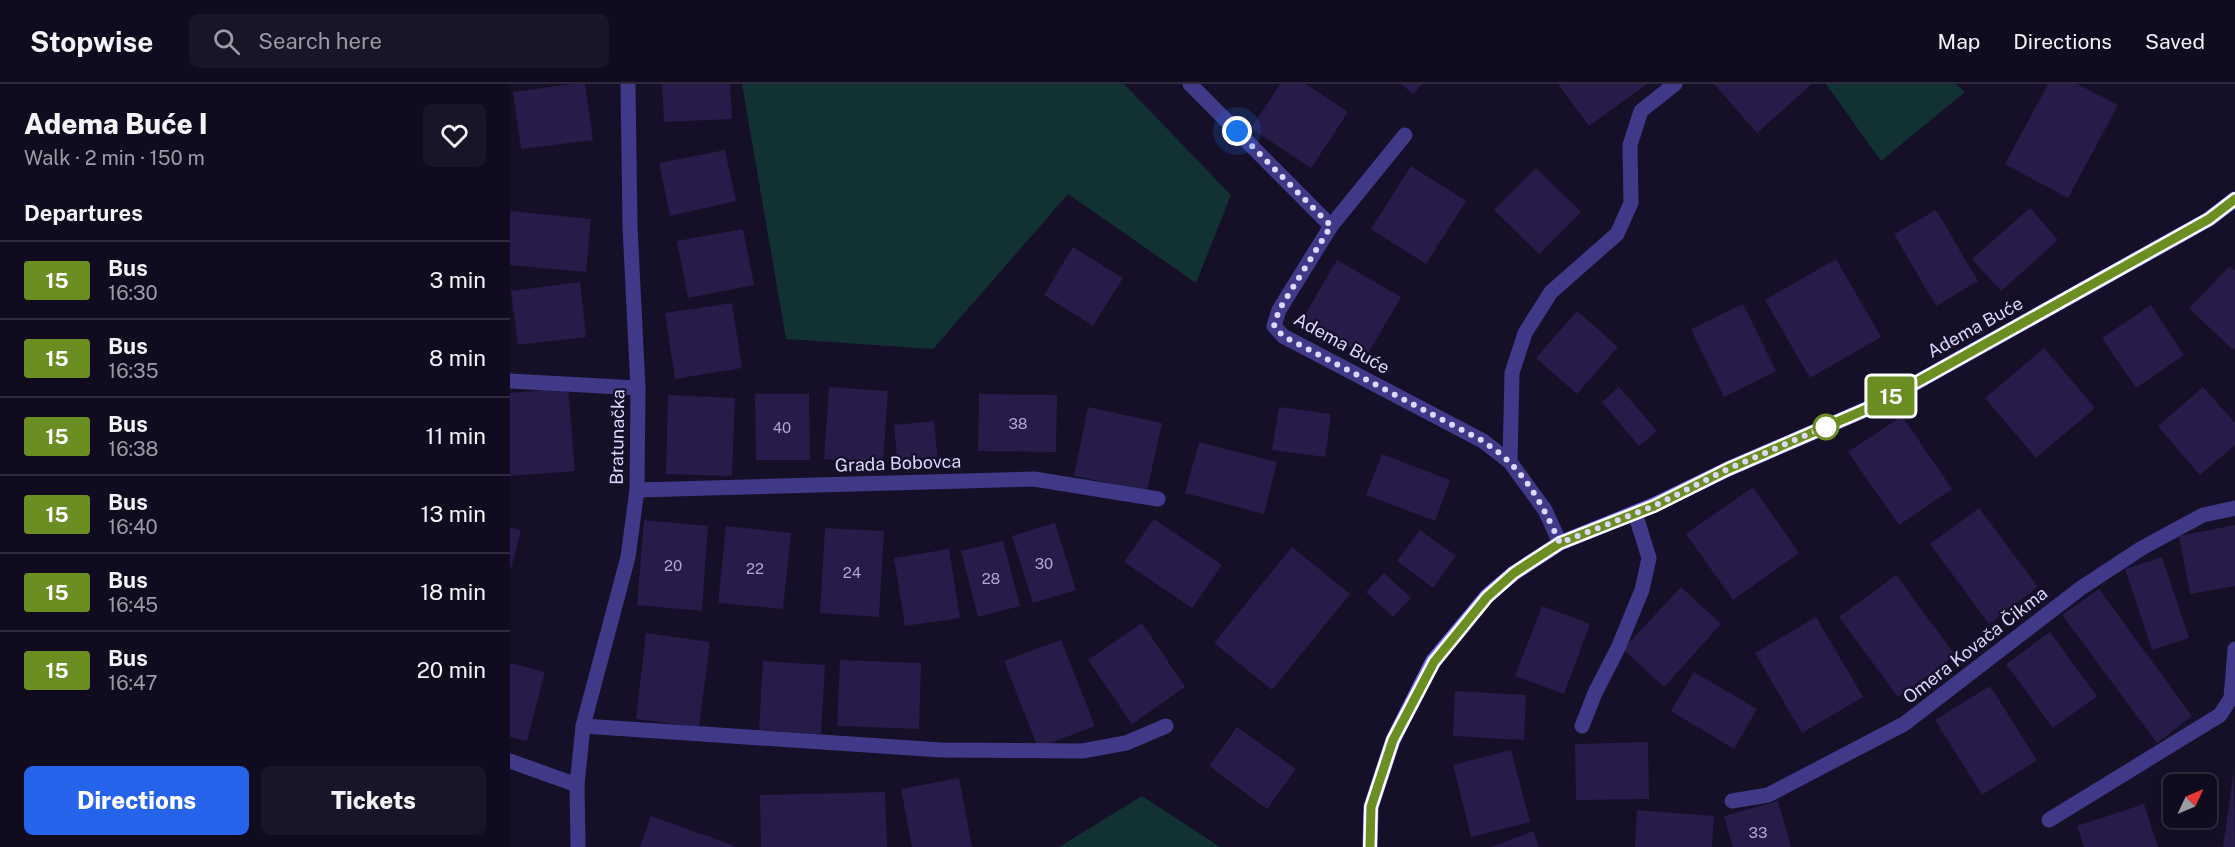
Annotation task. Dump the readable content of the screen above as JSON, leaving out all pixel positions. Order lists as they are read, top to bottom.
{
  "streets": {
    "street": [
      "Adema Buće",
      "Bratunačka",
      "Grada Bobovca",
      "Omera Kovača Čikma"
    ]
  },
  "crossings": [
    ["Bratunačka", "Grada Bobovca"]
  ],
  "lines": ["bus line 15"],
  "house_numbers": [
    "38",
    "40",
    "30",
    "20",
    "22",
    "24",
    "28",
    "33"
  ],
  "north": "top right",
  "page": {
    "header": "Stopwise",
    "search": "Search here",
    "nav": ["Map", "Directions", "Saved"],
    "heading": [
      ["Adema Buće I", "Walk · 2 min · 150 m"],
      "Departures"
    ],
    "on_map": "15",
    "list": [
      {
        "mark": "15",
        "name": "Bus",
        "note": "16:30",
        "value": "3 min"
      },
      {
        "mark": "15",
        "name": "Bus",
        "note": "16:35",
        "value": "8 min"
      },
      {
        "mark": "15",
        "name": "Bus",
        "note": "16:38",
        "value": "11 min"
      },
      {
        "mark": "15",
        "name": "Bus",
        "note": "16:40",
        "value": "13 min"
      },
      {
        "mark": "15",
        "name": "Bus",
        "note": "16:45",
        "value": "18 min"
      },
      {
        "mark": "15",
        "name": "Bus",
        "note": "16:47",
        "value": "20 min"
      }
    ],
    "buttons": ["Directions", "Tickets"]
  }
}
